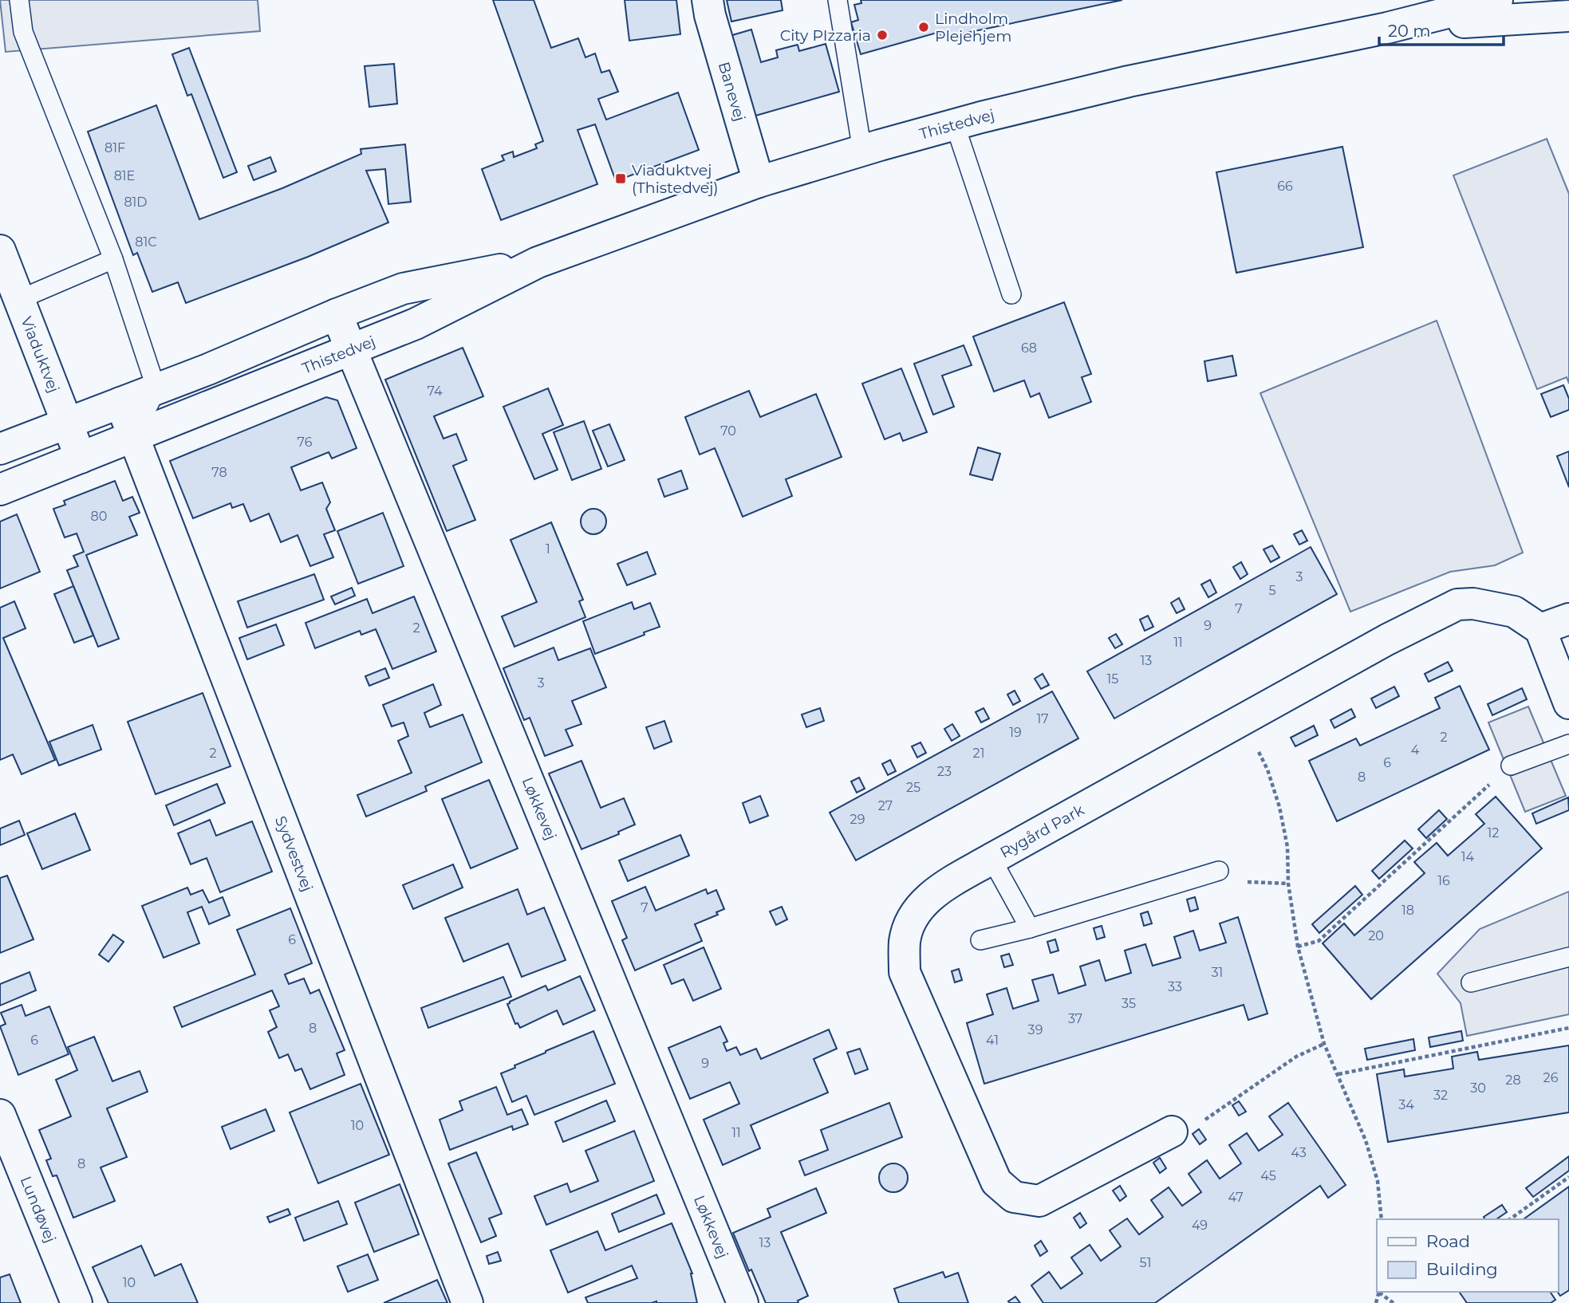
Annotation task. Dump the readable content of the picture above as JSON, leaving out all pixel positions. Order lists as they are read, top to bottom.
{
  "streets": {
    "street": [
      "Banevej",
      "Thistedvej",
      "Viaduktvej",
      "Løkkevej",
      "Rygård Park",
      "Sydvestvej",
      "Lundøvej"
    ]
  },
  "crossings": [
    ["Banevej", "Thistedvej"],
    ["Thistedvej", "Viaduktvej"],
    ["Thistedvej", "Løkkevej"],
    ["Thistedvej", "Sydvestvej"]
  ],
  "places": {
    "other": ["Lindholm Plejehjem", "City PIzzaria"],
    "transit": ["Viaduktvej (Thistedvej)"]
  },
  "house_numbers": [
    "81F",
    "81E",
    "66",
    "81D",
    "81C",
    "68",
    "74",
    "70",
    "76",
    "78",
    "80",
    "1",
    "3",
    "5",
    "7",
    "9",
    "2",
    "11",
    "13",
    "15",
    "3",
    "17",
    "19",
    "2",
    "4",
    "2",
    "21",
    "6",
    "23",
    "8",
    "25",
    "27",
    "29",
    "12",
    "14",
    "16",
    "7",
    "18",
    "20",
    "6",
    "31",
    "33",
    "35",
    "37",
    "8",
    "39",
    "6",
    "41",
    "9",
    "26",
    "28",
    "30",
    "32",
    "34",
    "10",
    "11",
    "43",
    "8",
    "45",
    "47",
    "49",
    "13",
    "51",
    "10"
  ],
  "legend": ["Road", "Building"],
  "scale_bar": "20 m"
}
